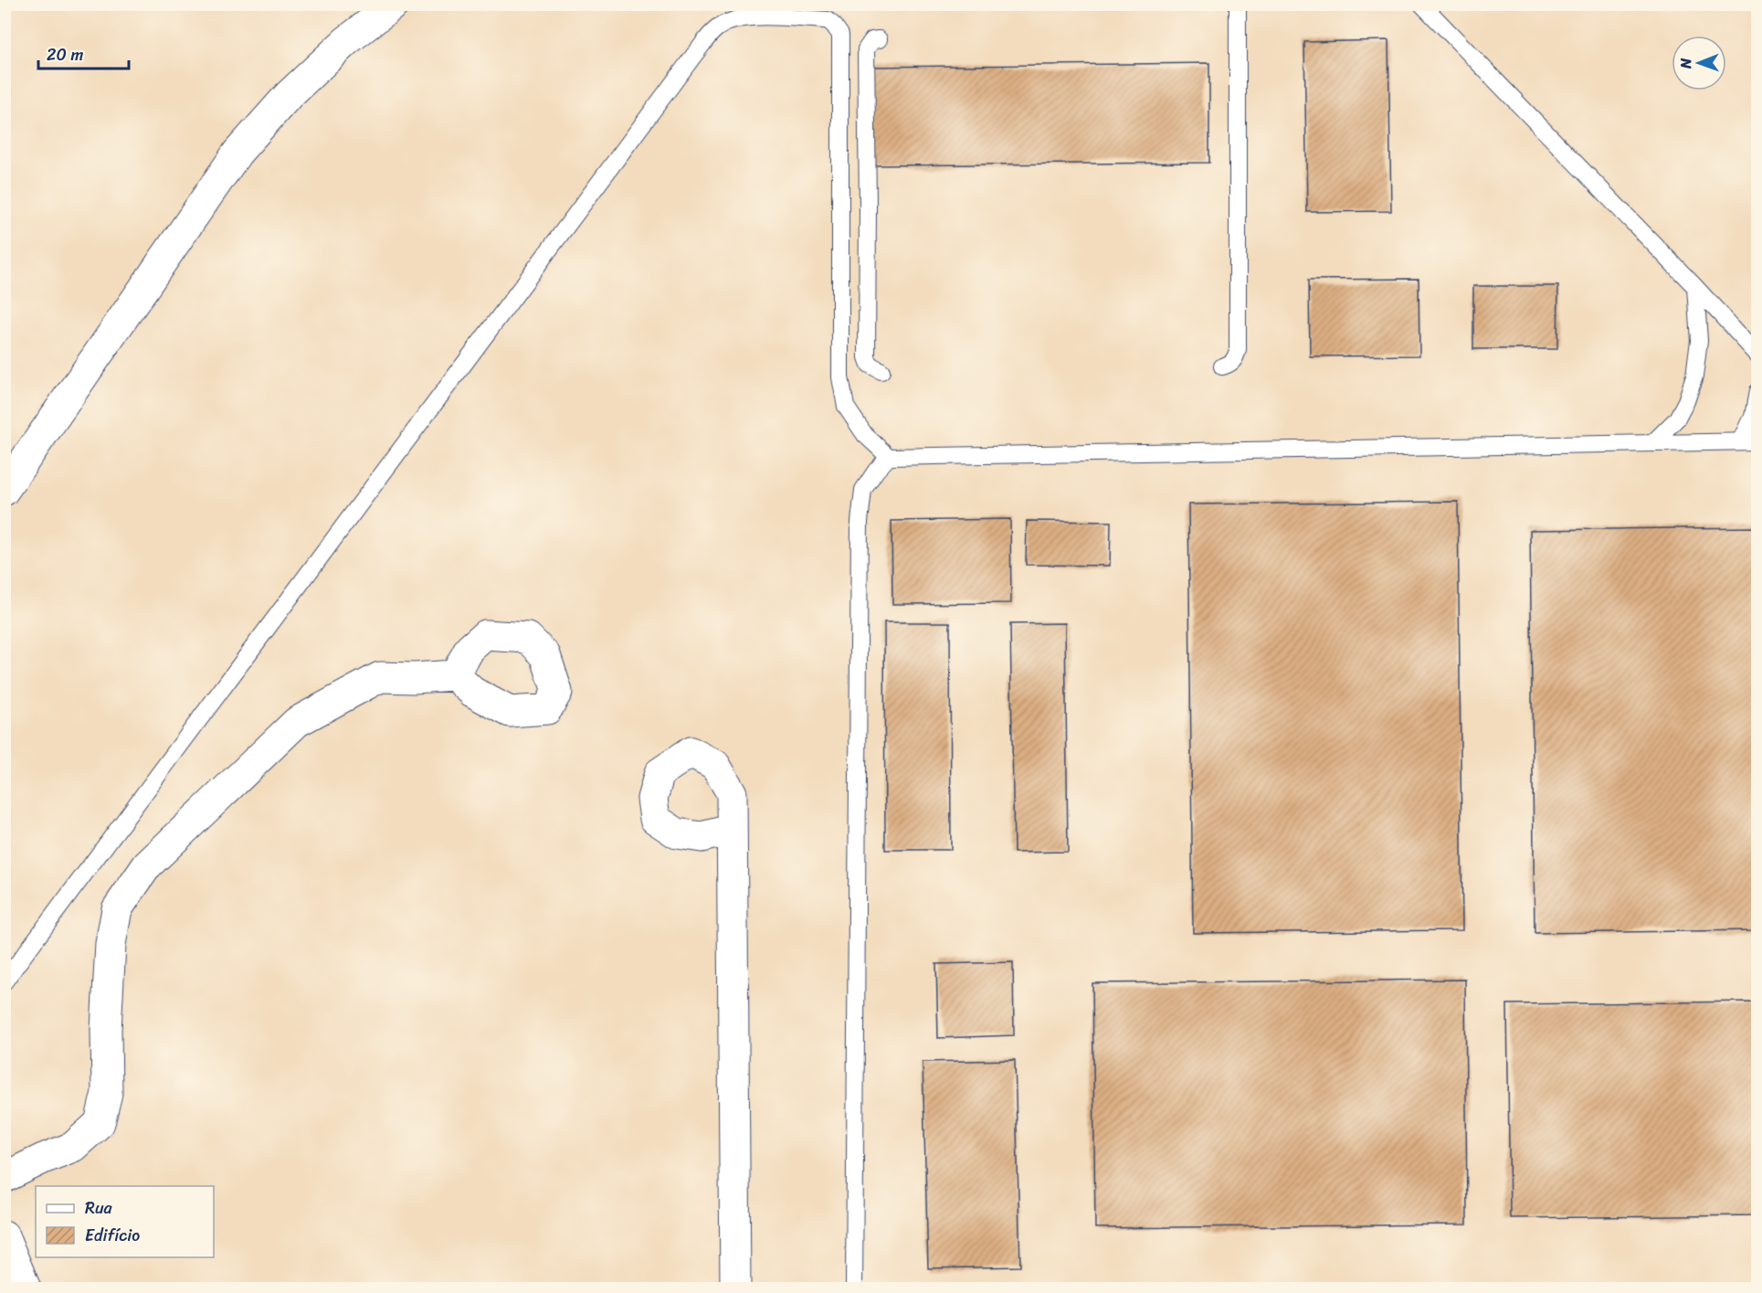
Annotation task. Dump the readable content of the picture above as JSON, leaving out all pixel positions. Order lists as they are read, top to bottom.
{
  "legend": ["Rua", "Edifício"],
  "scale_bar": "20 m",
  "north": "left"
}
